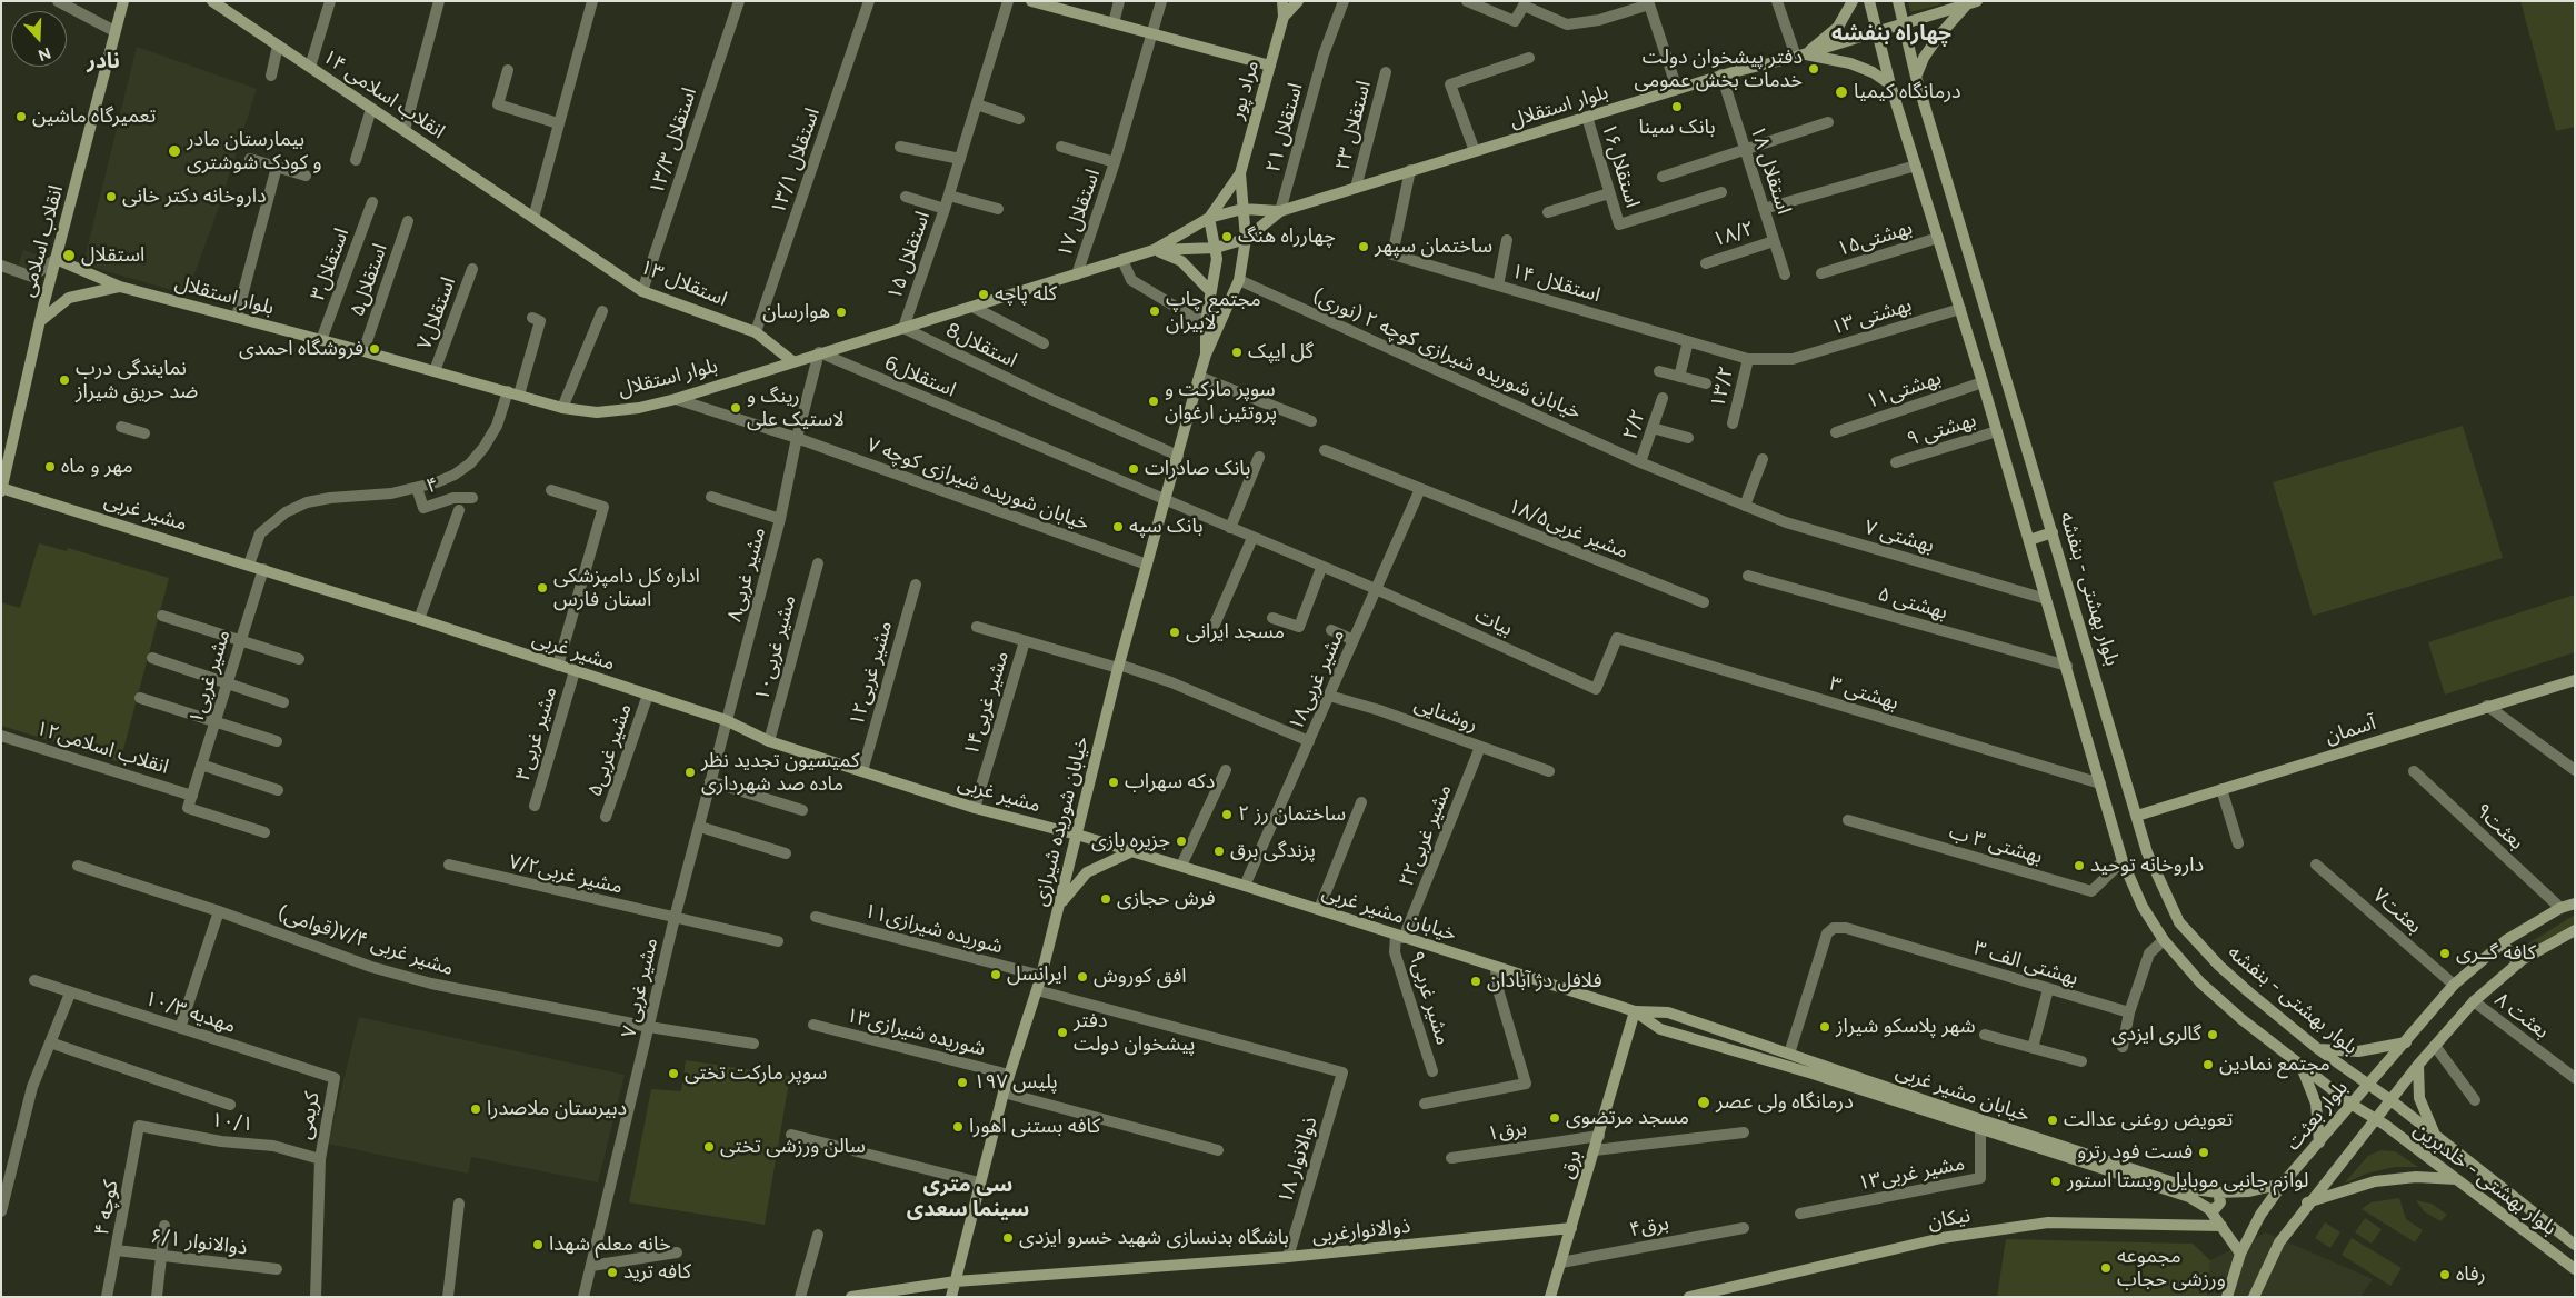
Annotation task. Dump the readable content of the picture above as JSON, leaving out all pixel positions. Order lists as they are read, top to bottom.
{
  "streets": {
    "main road": [
      "مراد پور",
      "۱۴ انقلاب اسلامی",
      "بلوار استقلال",
      "انقلاب اسلامی",
      "۱۳ استقلال",
      "مشیر غربی",
      "بلوار بهشتی - بنفشه",
      "آسمان",
      "خیابان شوریده شیرازی",
      "خیابان مشیر غربی",
      "بلوار بعثت",
      "برق",
      "بلوار بهشتی - خلدبرین",
      "نیکان",
      "ذوالانوارغربی"
    ],
    "street": [
      "۲۳ استقلال",
      "۲۱ استقلال",
      "۱۳/۳ استقلال",
      "۱۳/۱ استقلال",
      "استقلال۱۶",
      "استقلال ۱۸",
      "۱۷ استقلال",
      "۱۸/۲",
      "بهشتی۱۵",
      "۱۵ استقلال",
      "استقلال۳",
      "استقلال۵",
      "استقلال ۱۴",
      "استقلال۷",
      "بهشتی ۱۳",
      "استقلال8",
      "خیابان شوریده شیرازی کوچه ۲ (نوری)",
      "استقلال6",
      "۱۳/۲",
      "بهشتی۱۱",
      "۲/۲",
      "بهشتی ۹",
      "خیابان شوریده شیرازی کوچه ۷",
      "۴",
      "مشیر غربی۱۸/۵",
      "بهشتی ۷",
      "مشیر غربی۸",
      "بهشتی ۵",
      "بیات",
      "۱۰مشیر غربی",
      "مشیر غربی۱۲",
      "مشیر غربی۱",
      "مشیر غربی۱۸",
      "بهشتی ۳",
      "مشیر غربی۱۴",
      "روشنایی",
      "مشیر غربی۳",
      "انقلاب اسلامی۱۲",
      "مشیر غربی۵",
      "بعثت۹",
      "مشیر غربی۲۲",
      "بهشتی ۳ ب",
      "۷/۲مشیر غربی",
      "بعثت۷",
      "شوریده شیرازی۱۱",
      "(قوامی)مشیر غربی ۷/۴",
      "بهشتی الف ۳",
      "مشیر غربی ۷",
      "مشیر غربی۹",
      "مهدیه ۱۰/۳",
      "۸ بعثت",
      "شوریده شیرازی۱۳",
      "کریمی",
      "۱۰/۱",
      "برق۱",
      "ذوالانوار ۱۸",
      "مشیر غربی۱۳",
      "کوچه ۴",
      "برق۴",
      "ذوالانوار ۶/۱"
    ]
  },
  "crossings": [
    ["مراد پور", "بلوار استقلال"],
    ["مراد پور", "خیابان شوریده شیرازی"],
    ["۱۴ انقلاب اسلامی", "۱۳ استقلال"],
    ["بلوار استقلال", "۲۳ استقلال"],
    ["بلوار استقلال", "۲۱ استقلال"],
    ["بلوار استقلال", "استقلال۱۶"],
    ["بلوار استقلال", "استقلال ۱۸"],
    ["بلوار استقلال", "۱۷ استقلال"],
    ["بلوار استقلال", "انقلاب اسلامی"],
    ["بلوار استقلال", "۱۵ استقلال"],
    ["بلوار استقلال", "استقلال۳"],
    ["بلوار استقلال", "استقلال۵"],
    ["بلوار استقلال", "۱۳ استقلال"],
    ["بلوار استقلال", "استقلال ۱۴"],
    ["بلوار استقلال", "استقلال۷"],
    ["بلوار استقلال", "استقلال8"],
    ["بلوار استقلال", "استقلال6"],
    ["بلوار استقلال", "خیابان شوریده شیرازی کوچه ۷"],
    ["بلوار استقلال", "مشیر غربی۸"],
    ["بلوار استقلال", "بلوار بهشتی - بنفشه"],
    ["بلوار استقلال", "خیابان شوریده شیرازی"],
    ["۱۳/۳ استقلال", "۱۳ استقلال"],
    ["۱۳/۱ استقلال", "۱۳ استقلال"],
    ["استقلال ۱۸", "۱۸/۲"],
    ["انقلاب اسلامی", "مشیر غربی"],
    ["۱۵ استقلال", "استقلال8"],
    ["استقلال ۱۴", "بهشتی ۱۳"],
    ["استقلال ۱۴", "۱۳/۲"],
    ["استقلال8", "خیابان شوریده شیرازی"],
    ["خیابان شوریده شیرازی کوچه ۲ (نوری)", "۲/۲"],
    ["خیابان شوریده شیرازی کوچه ۲ (نوری)", "بهشتی ۷"],
    ["خیابان شوریده شیرازی کوچه ۲ (نوری)", "خیابان شوریده شیرازی"],
    ["استقلال6", "مشیر غربی۸"],
    ["استقلال6", "بیات"],
    ["استقلال6", "خیابان شوریده شیرازی"],
    ["خیابان شوریده شیرازی کوچه ۷", "مشیر غربی۸"],
    ["خیابان شوریده شیرازی کوچه ۷", "خیابان شوریده شیرازی"],
    ["مشیر غربی", "مشیر غربی۸"],
    ["مشیر غربی", "۱۰مشیر غربی"],
    ["مشیر غربی", "مشیر غربی۱۲"],
    ["مشیر غربی", "مشیر غربی۱"],
    ["مشیر غربی", "مشیر غربی۱۴"],
    ["مشیر غربی", "مشیر غربی۳"],
    ["مشیر غربی", "مشیر غربی۵"],
    ["مشیر غربی", "خیابان شوریده شیرازی"],
    ["مشیر غربی", "خیابان مشیر غربی"],
    ["مشیر غربی", "مشیر غربی ۷"],
    ["مشیر غربی۱۸/۵", "مشیر غربی۱۸"],
    ["مشیر غربی۸", "مشیر غربی ۷"],
    ["بلوار بهشتی - بنفشه", "آسمان"],
    ["بلوار بهشتی - بنفشه", "بلوار بعثت"],
    ["بلوار بهشتی - بنفشه", "بلوار بهشتی - خلدبرین"],
    ["بیات", "مشیر غربی۱۸"],
    ["بیات", "بهشتی ۳"],
    ["بیات", "خیابان شوریده شیرازی"],
    ["مشیر غربی۱", "انقلاب اسلامی۱۲"],
    ["مشیر غربی۱۸", "روشنایی"],
    ["مشیر غربی۱۸", "خیابان مشیر غربی"],
    ["روشنایی", "مشیر غربی۲۲"],
    ["خیابان شوریده شیرازی", "شوریده شیرازی۱۱"],
    ["خیابان شوریده شیرازی", "شوریده شیرازی۱۳"],
    ["خیابان شوریده شیرازی", "ذوالانوار ۱۸"],
    ["خیابان شوریده شیرازی", "ذوالانوارغربی"],
    ["بعثت۹", "بلوار بعثت"],
    ["مشیر غربی۲۲", "خیابان مشیر غربی"],
    ["مشیر غربی۲۲", "مشیر غربی۹"],
    ["۷/۲مشیر غربی", "مشیر غربی ۷"],
    ["بعثت۷", "بلوار بعثت"],
    ["خیابان مشیر غربی", "بهشتی الف ۳"],
    ["خیابان مشیر غربی", "مشیر غربی۹"],
    ["خیابان مشیر غربی", "بلوار بعثت"],
    ["خیابان مشیر غربی", "برق"],
    ["خیابان مشیر غربی", "مشیر غربی۱۳"],
    ["خیابان مشیر غربی", "نیکان"],
    ["(قوامی)مشیر غربی ۷/۴", "مشیر غربی ۷"],
    ["مهدیه ۱۰/۳", "کریمی"],
    ["کریمی", "۱۰/۱"],
    ["بلوار بعثت", "بلوار بهشتی - خلدبرین"],
    ["۱۰/۱", "کوچه ۴"],
    ["برق۱", "برق"],
    ["ذوالانوار ۱۸", "ذوالانوارغربی"],
    ["برق", "برق۴"],
    ["برق", "ذوالانوارغربی"],
    ["کوچه ۴", "ذوالانوار ۶/۱"]
  ],
  "districts": ["چهاراه بنفشه", "نادر", "سی متری سینما سعدی"],
  "places": [
    "دفتر پیشخوان دولت خدمات بخش عمومی",
    "درمانگاه کیمیا",
    "بانک سینا",
    "تعمیرگاه ماشین",
    "بیمارستان مادر و کودک شوشتری",
    "داروخانه دکتر خانی",
    "چهارراه هنگ",
    "ساختمان سپهر",
    "استقلال",
    "کله پاچه",
    "مجتمع چاپ لابيران",
    "هوارسان",
    "فروشگاه احمدی",
    "گل ایپک",
    "نمایندگی درب ضد حریق شیراز",
    "سوپر مارکت و پروتئین ارغوان",
    "رینگ و لاستیک علی",
    "مهر و ماه",
    "بانک صادرات",
    "بانک سپه",
    "اداره کل دامپزشکی استان فارس",
    "مسجد ایرانی",
    "کمیسیون تجدید نظر ماده صد شهرداری",
    "دکه سهراب",
    "ساختمان رز ۲",
    "جزیره بازی",
    "پزندگی برق",
    "داروخانه توحید",
    "فرش حجازی",
    "کافه گــری",
    "ایرانسل",
    "افق کوروش",
    "فلافل دژ آبادان",
    "شهر پلاسکو شیراز",
    "دفتر پیشخوان دولت",
    "گالری ایزدی",
    "مجتمع نمادین",
    "سوپر مارکت تختی",
    "پلیس ۱۹۷",
    "درمانگاه ولی عصر",
    "دبیرستان ملاصدرا",
    "مسجد مرتضوی",
    "تعویض روغنی عدالت",
    "کافه بستنی اهورا",
    "سالن ورزشی تختی",
    "فست فود رترو",
    "لوازم جانبی موبایل ویستا استور",
    "باشگاه بدنسازی شهید خسرو ایزدی",
    "خانه معلم شهدا",
    "مجموعه ورزشی حجاب",
    "کافه ترید",
    "رفاه"
  ],
  "north": "bottom"
}
